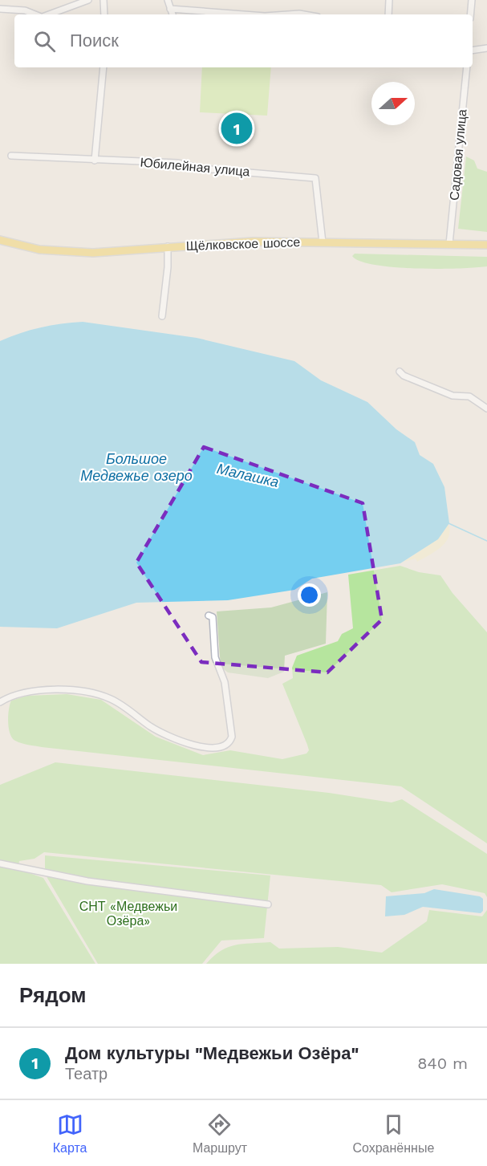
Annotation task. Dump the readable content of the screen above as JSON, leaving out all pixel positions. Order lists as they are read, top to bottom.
{
  "streets": {
    "main road": ["Щёлковское шоссе"],
    "street": ["Садовая улица", "Юбилейная улица"]
  },
  "crossings": [
    ["Садовая улица", "Щёлковское шоссе"],
    ["Юбилейная улица", "Щёлковское шоссе"]
  ],
  "water": ["Большое Медвежье озеро", "Малашка"],
  "parks": ["СНТ «Медвежьи Озёра»"],
  "north": "right",
  "page": {
    "search": "Поиск",
    "pins": "1",
    "heading": "Рядом",
    "list": [
      {
        "mark": "1",
        "name": "Дом культуры \"Медвежьи Озёра\"",
        "note": "Театр",
        "value": "840 m"
      }
    ],
    "nav": ["Карта", "Маршрут", "Сохранённые"]
  }
}
